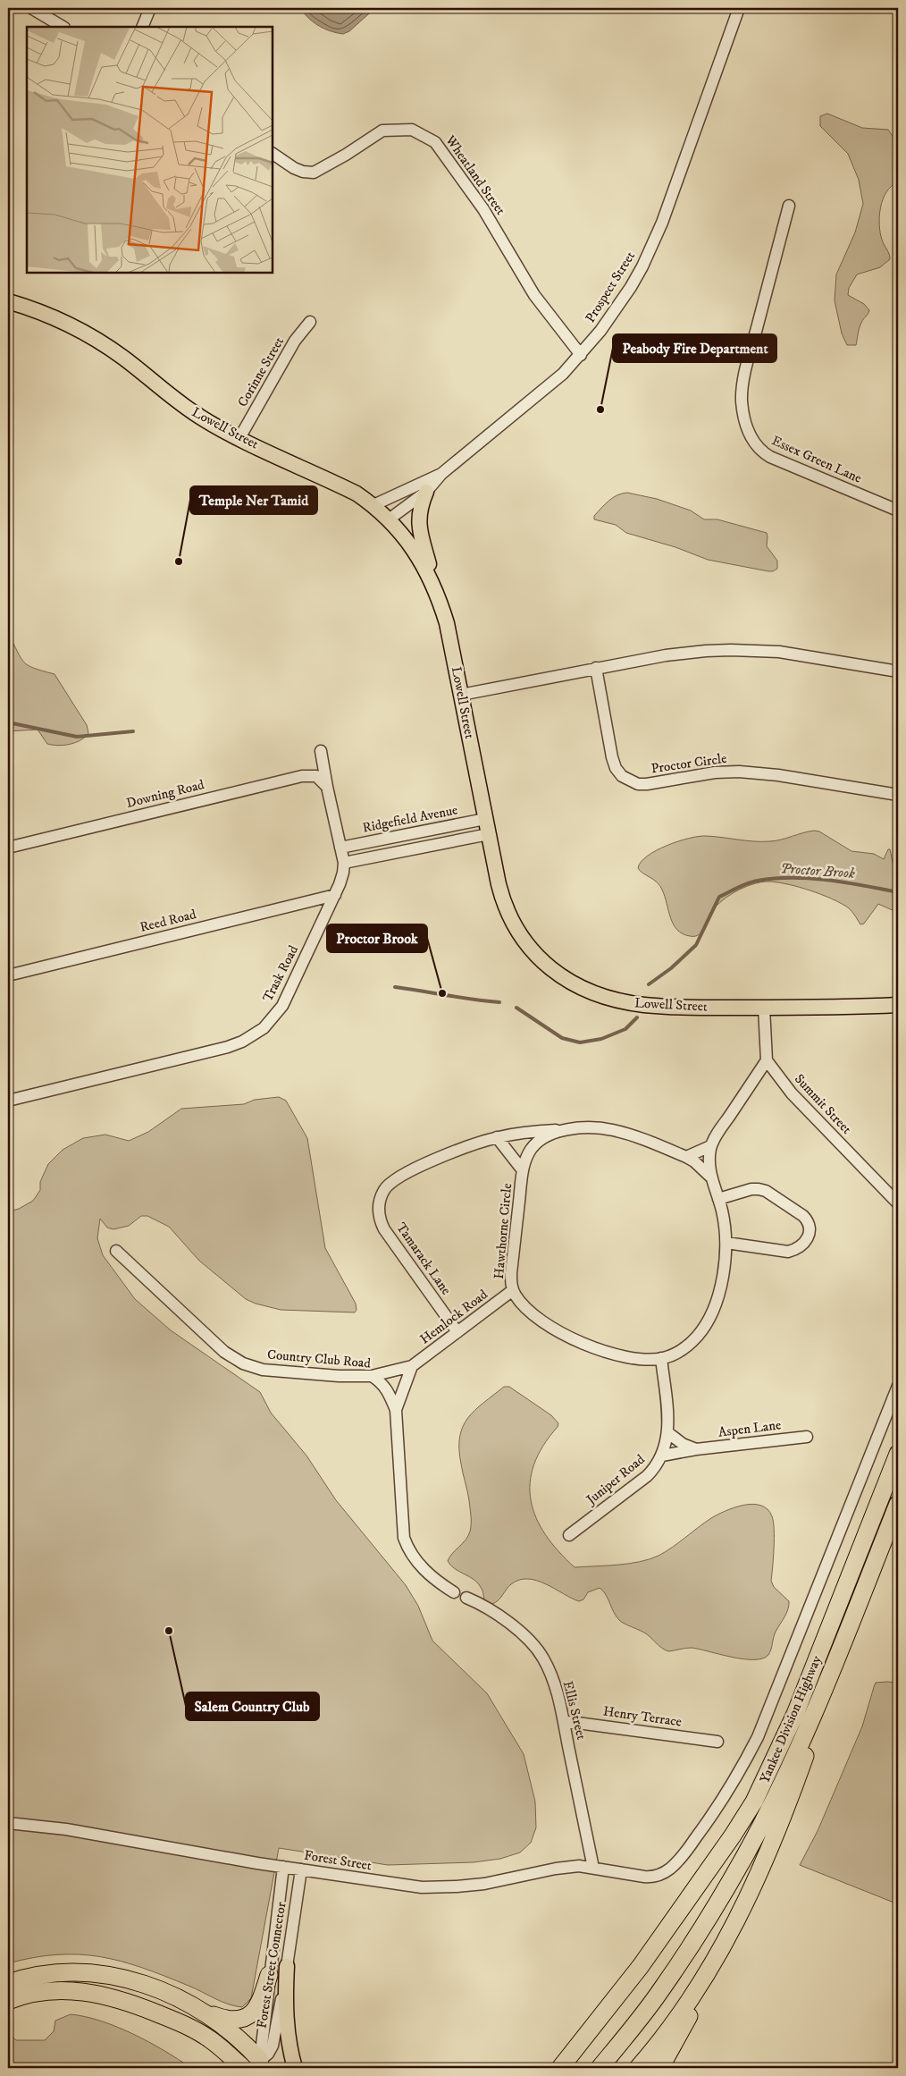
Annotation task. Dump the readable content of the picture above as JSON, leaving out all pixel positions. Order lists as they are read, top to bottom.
{
  "streets": {
    "highway": ["Yankee Division Highway"],
    "main road": ["Lowell Street"],
    "street": [
      "Wheatland Street",
      "Prospect Street",
      "Corinne Street",
      "Essex Green Lane",
      "Proctor Circle",
      "Downing Road",
      "Ridgefield Avenue",
      "Reed Road",
      "Trask Road",
      "Summit Street",
      "Hawthorne Circle",
      "Tamarack Lane",
      "Hemlock Road",
      "Country Club Road",
      "Aspen Lane",
      "Juniper Road",
      "Ellis Street",
      "Henry Terrace",
      "Forest Street",
      "Forest Street Connector"
    ]
  },
  "crossings": [
    ["Wheatland Street", "Prospect Street"],
    ["Prospect Street", "Lowell Street"],
    ["Corinne Street", "Lowell Street"],
    ["Lowell Street", "Ridgefield Avenue"],
    ["Downing Road", "Trask Road"],
    ["Ridgefield Avenue", "Trask Road"],
    ["Reed Road", "Trask Road"],
    ["Summit Street", "Hawthorne Circle"],
    ["Hawthorne Circle", "Tamarack Lane"],
    ["Hawthorne Circle", "Hemlock Road"],
    ["Hawthorne Circle", "Juniper Road"],
    ["Tamarack Lane", "Hemlock Road"],
    ["Hemlock Road", "Country Club Road"],
    ["Aspen Lane", "Juniper Road"],
    ["Ellis Street", "Henry Terrace"],
    ["Ellis Street", "Forest Street"],
    ["Yankee Division Highway", "Forest Street"],
    ["Forest Street", "Forest Street Connector"]
  ],
  "water": ["Proctor Brook"],
  "places": [
    "Peabody Fire Department",
    "Temple Ner Tamid",
    "Proctor Brook",
    "Salem Country Club"
  ]
}
